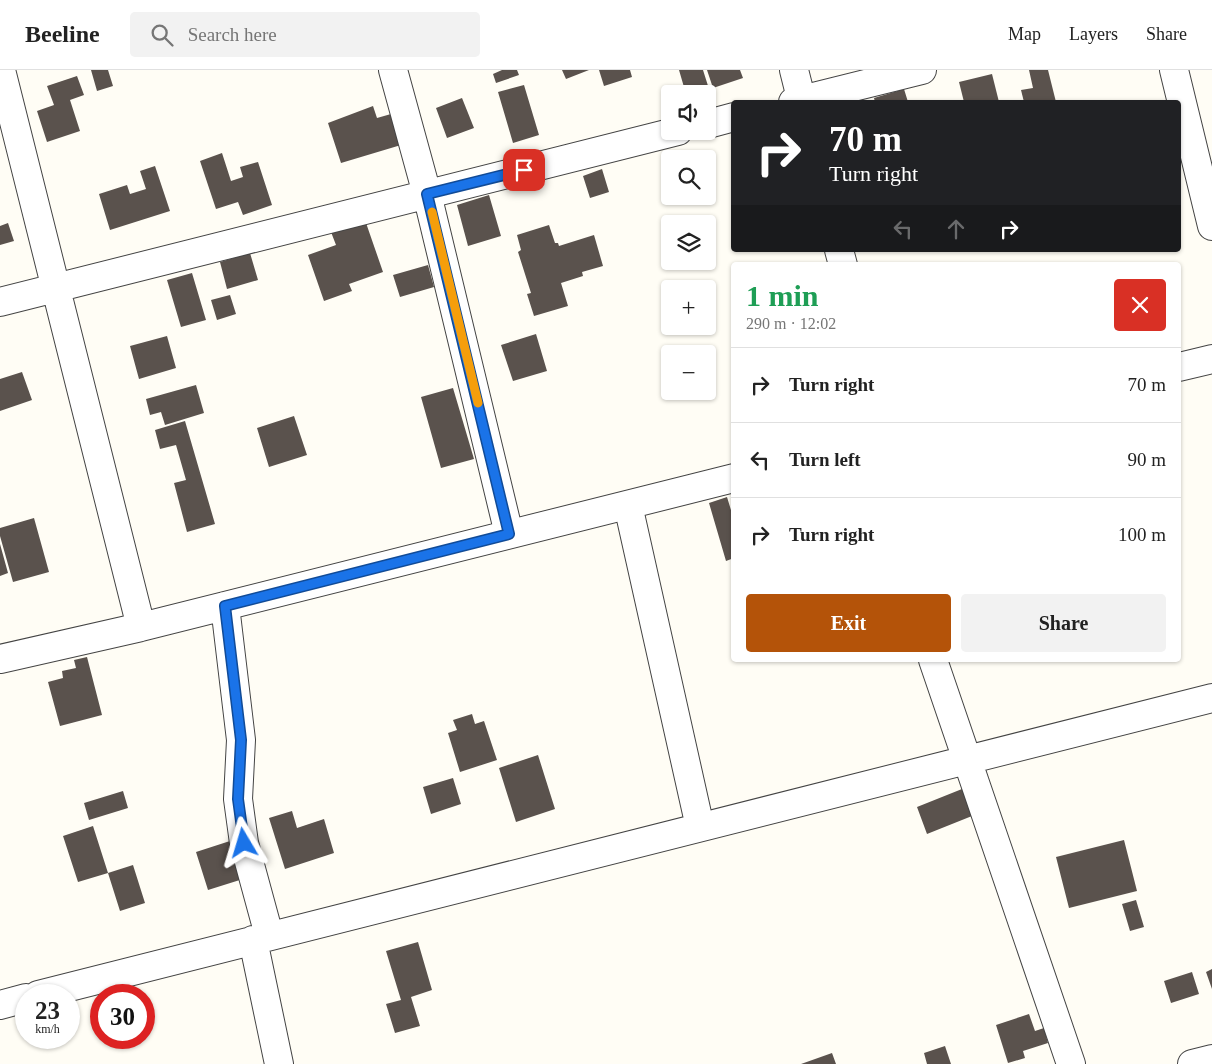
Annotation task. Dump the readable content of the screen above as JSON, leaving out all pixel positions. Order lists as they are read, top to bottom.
{
  "page": {
    "header": "Beeline",
    "search": "Search here",
    "nav": ["Map", "Layers", "Share"],
    "map_buttons": ["+", "−"],
    "turn": ["70 m", "Turn right"],
    "heading": ["1 min", "290 m · 12:02"],
    "list": [
      {
        "name": "Turn right",
        "value": "70 m"
      },
      {
        "name": "Turn left",
        "value": "90 m"
      },
      {
        "name": "Turn right",
        "value": "100 m"
      }
    ],
    "buttons": ["Exit", "Share"],
    "speed": "23 km/h",
    "limit": "30"
  }
}
